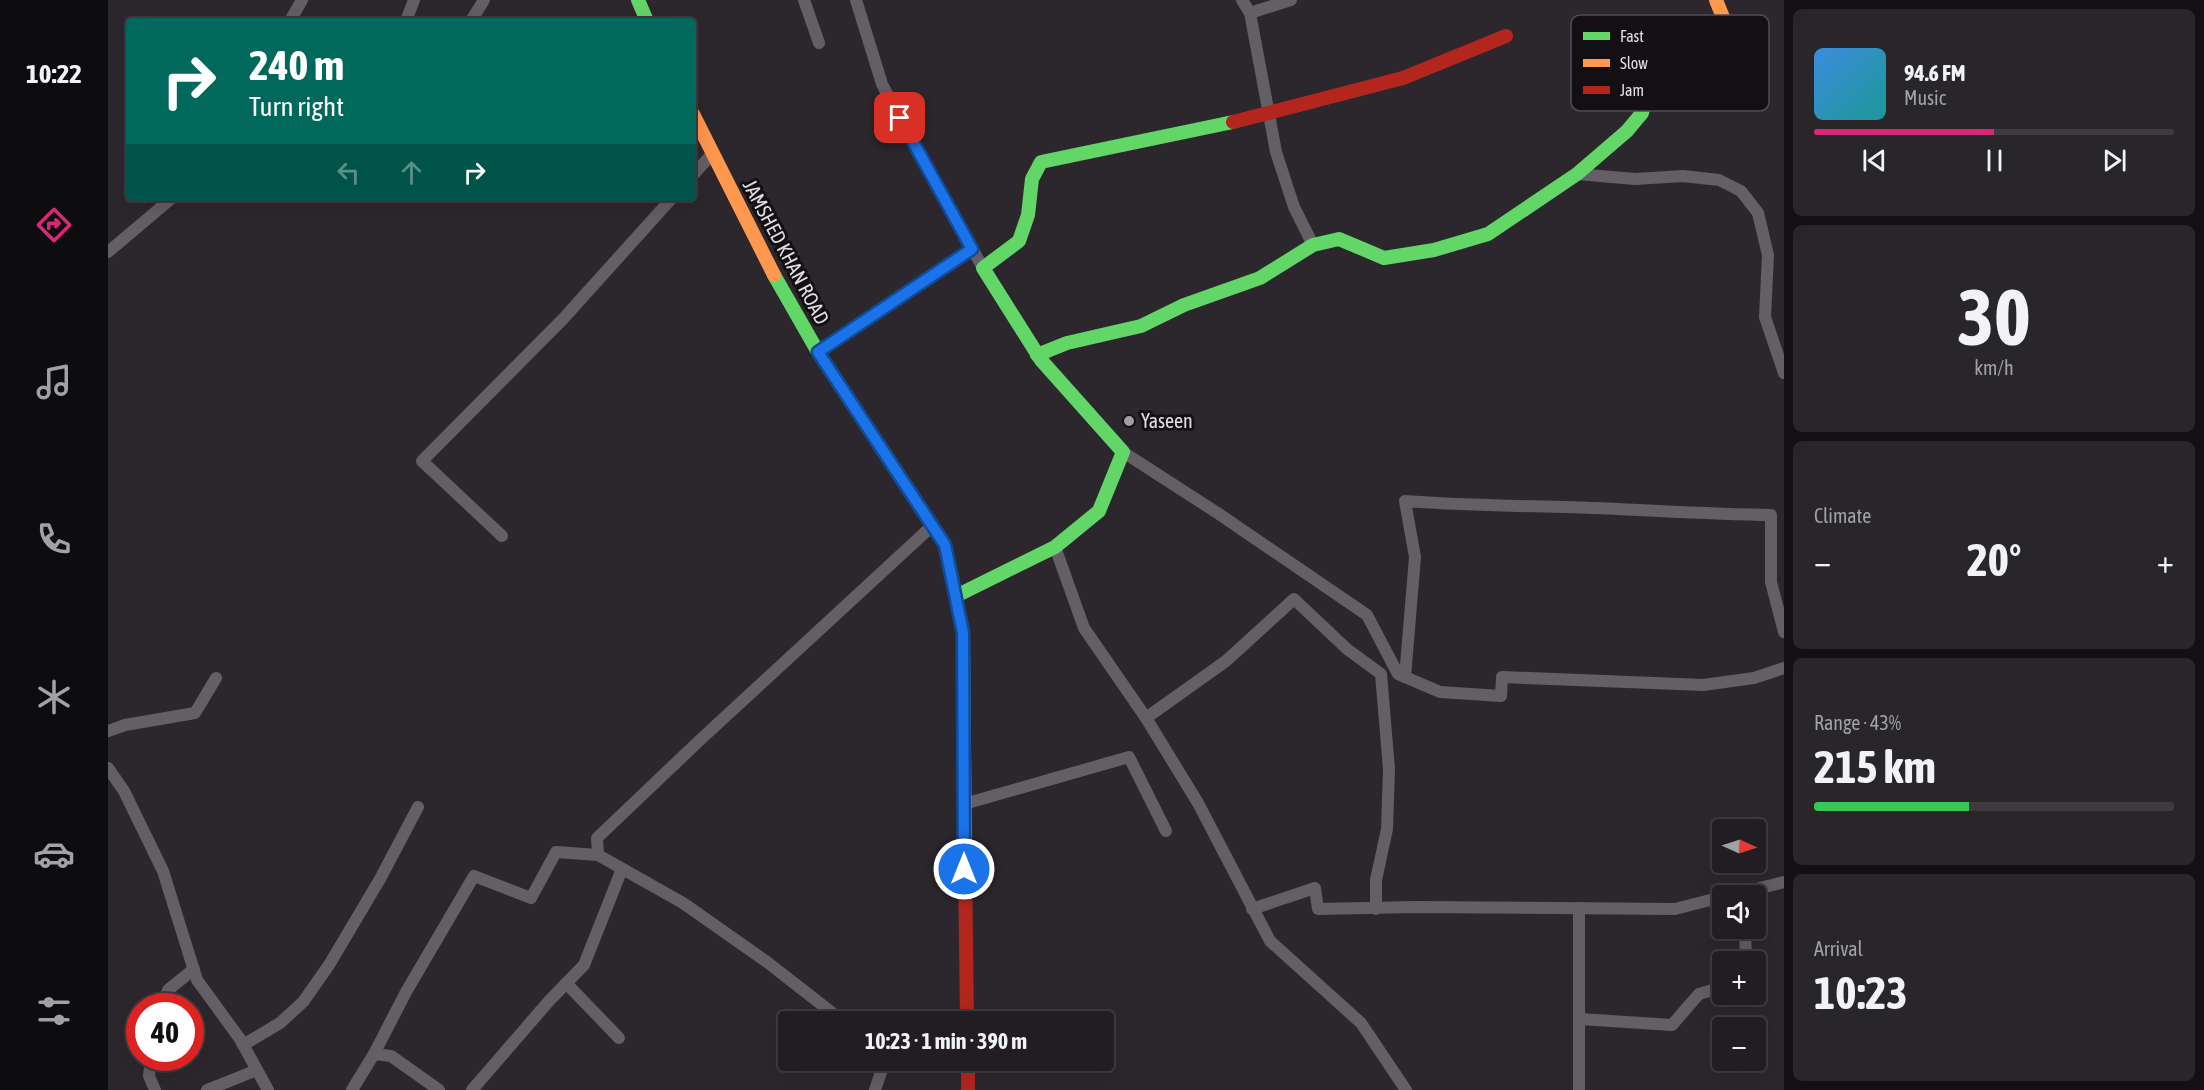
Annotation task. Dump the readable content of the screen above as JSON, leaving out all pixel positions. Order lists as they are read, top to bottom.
{
  "streets": {
    "street": ["JAMSHED KHAN ROAD"]
  },
  "places": ["Yaseen"],
  "legend": ["Fast", "Slow", "Jam"],
  "north": "right",
  "page": {
    "tabs": "10:22",
    "turn": ["240 m", "Turn right"],
    "song": ["94.6 FM", "Music"],
    "tile": [
      ["30", "km/h"],
      "Climate",
      ["Range · 43%", "215 km"],
      ["Arrival", "10:23"]
    ],
    "heat": ["−", "20°", "+"],
    "map_buttons": ["+", "−"],
    "limit": "40",
    "trip": "10:23 · 1 min · 390 m"
  }
}
